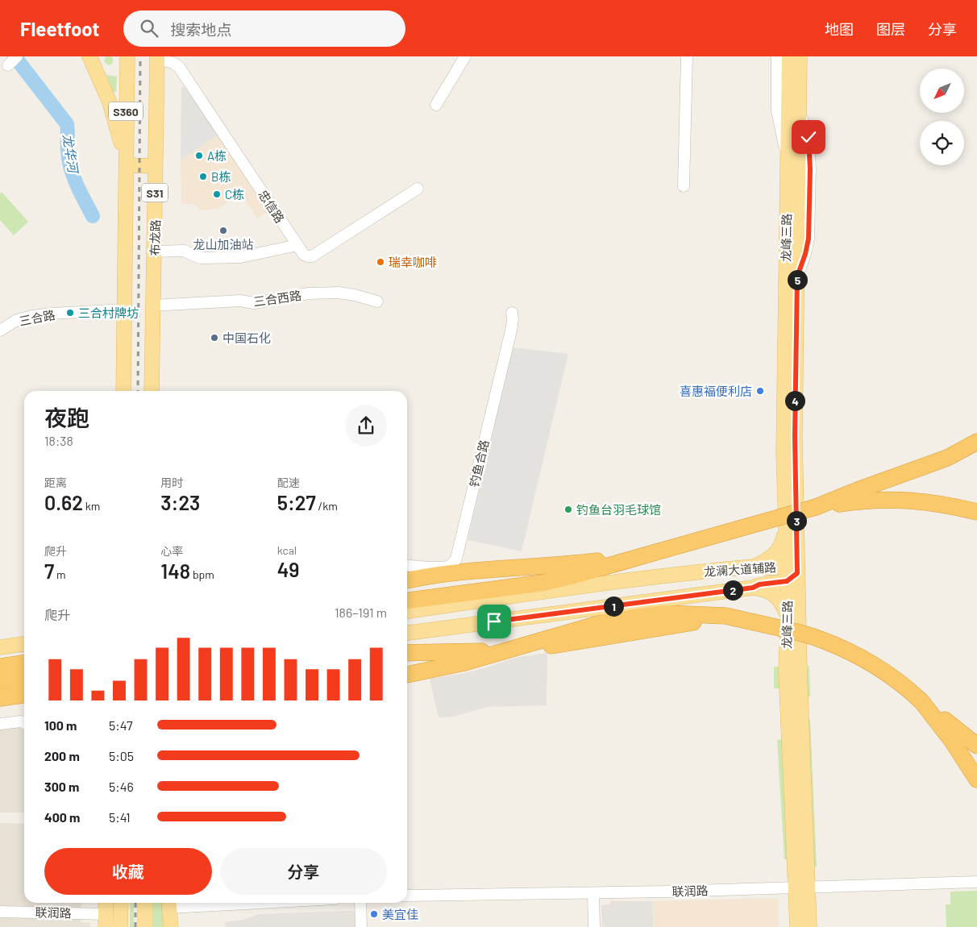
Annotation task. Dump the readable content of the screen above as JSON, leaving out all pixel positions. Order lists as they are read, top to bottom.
{
  "streets": {
    "main road": [
      "S360",
      "S31",
      "布龙路",
      "龙峰三路",
      "龙澜大道辅路"
    ],
    "street": [
      "忠信路",
      "三合西路",
      "三合路",
      "钓鱼合路",
      "联润路"
    ]
  },
  "crossings": [
    ["S360", "S31"],
    ["S31", "三合路"],
    ["忠信路", "布龙路"],
    ["布龙路", "三合西路"],
    ["龙峰三路", "龙澜大道辅路"],
    ["龙峰三路", "联润路"]
  ],
  "water": ["龙华河"],
  "places": [
    "A栋",
    "B栋",
    "C栋",
    "龙山加油站",
    "瑞幸咖啡",
    "三合村牌坊",
    "中国石化",
    "喜惠褔便利店",
    "钓鱼台羽毛球馆",
    "美宜佳"
  ],
  "north": "bottom left",
  "page": {
    "header": "Fleetfoot",
    "search": "搜索地点",
    "nav": ["地图", "图层", "分享"],
    "pins": [
      "5",
      "4",
      "3",
      "2",
      "1"
    ],
    "heading": ["夜跑", "18:38"],
    "stats": [
      ["距离", "0.62 km"],
      ["用时", "3:23"],
      ["配速", "5:27 /km"],
      ["爬升", "7 m"],
      ["心率", "148 bpm"],
      ["kcal", "49"]
    ],
    "chart": ["爬升", "186–191 m"],
    "list": [
      {
        "name": "100 m",
        "note": "5:47"
      },
      {
        "name": "200 m",
        "note": "5:05"
      },
      {
        "name": "300 m",
        "note": "5:46"
      },
      {
        "name": "400 m",
        "note": "5:41"
      }
    ],
    "buttons": ["收藏", "分享"]
  }
}
